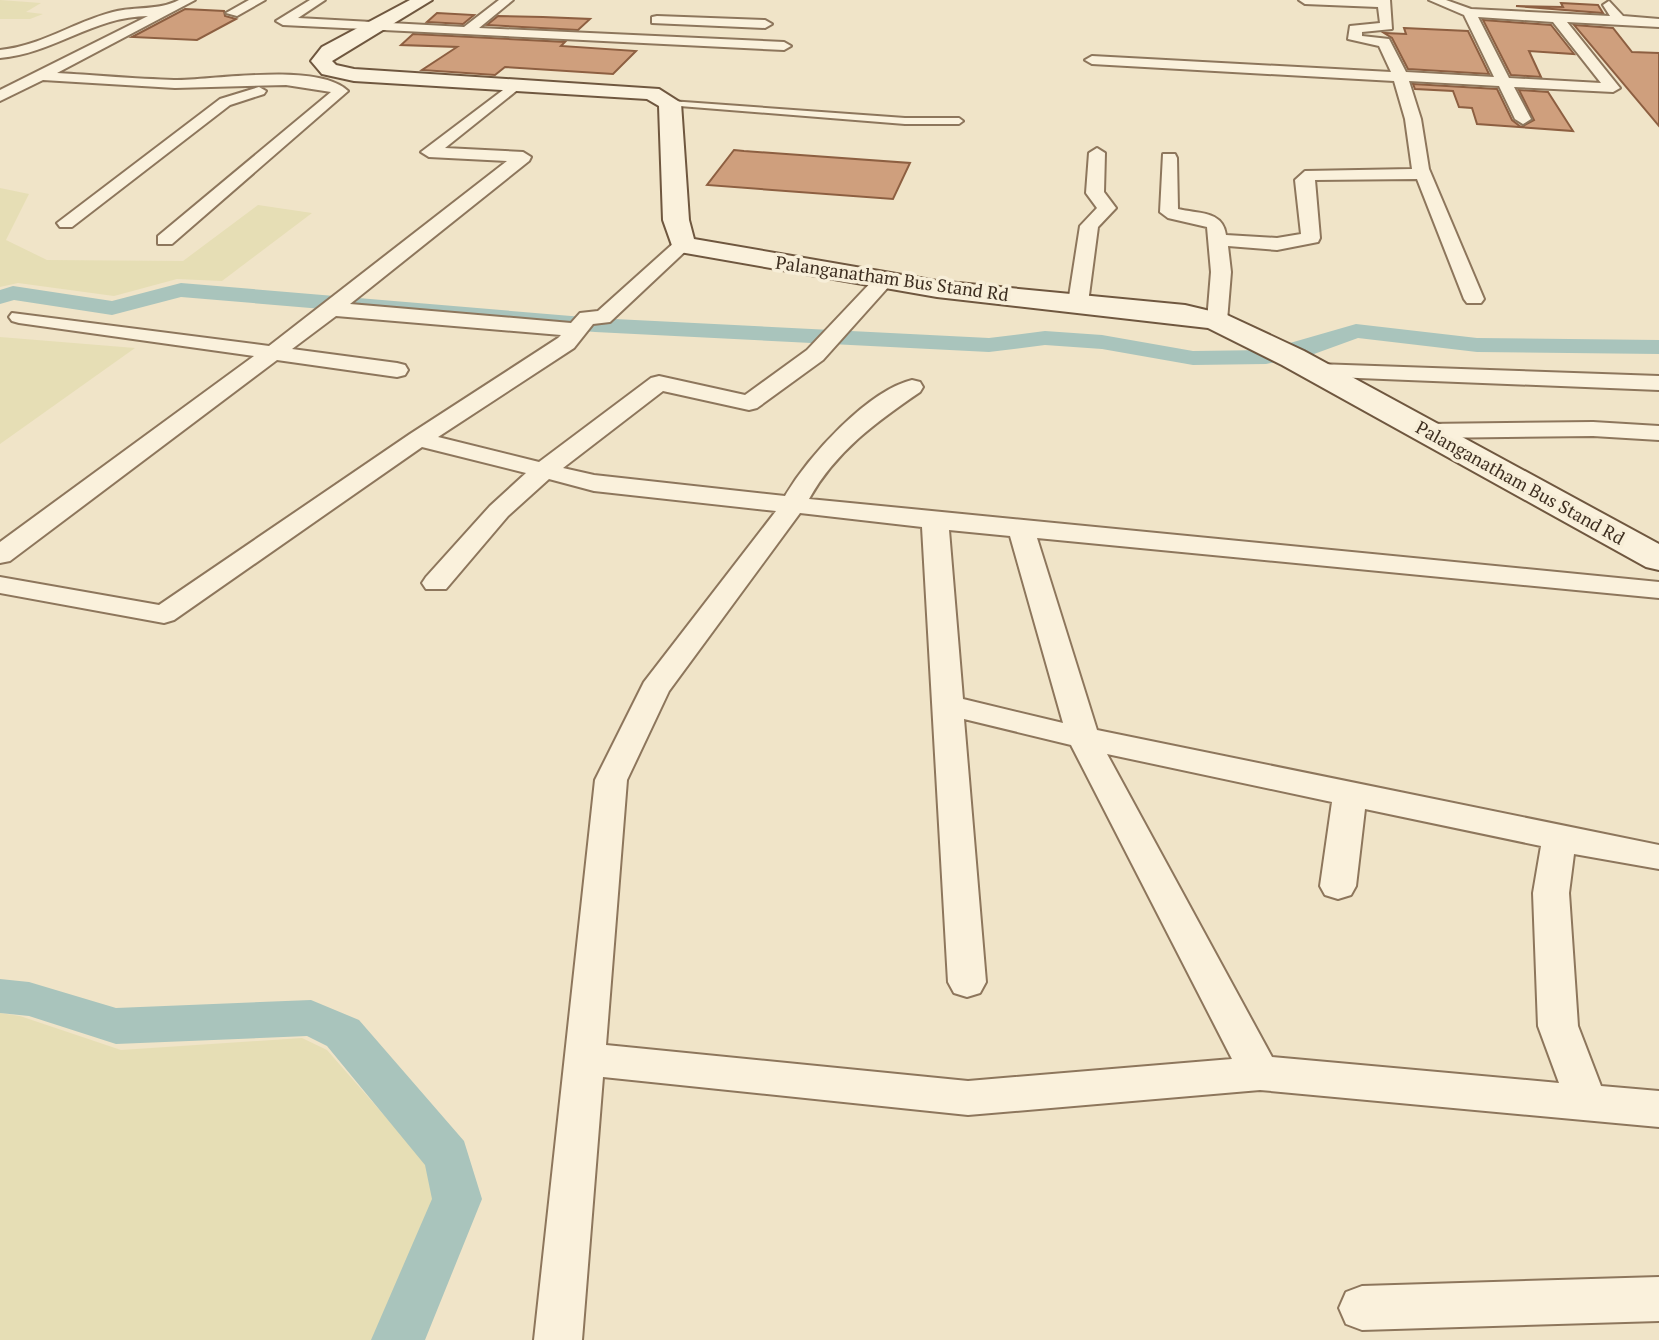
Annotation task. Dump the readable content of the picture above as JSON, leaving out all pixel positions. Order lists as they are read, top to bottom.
{
  "streets": {
    "street": ["Palanganatham Bus Stand Rd"]
  }
}
